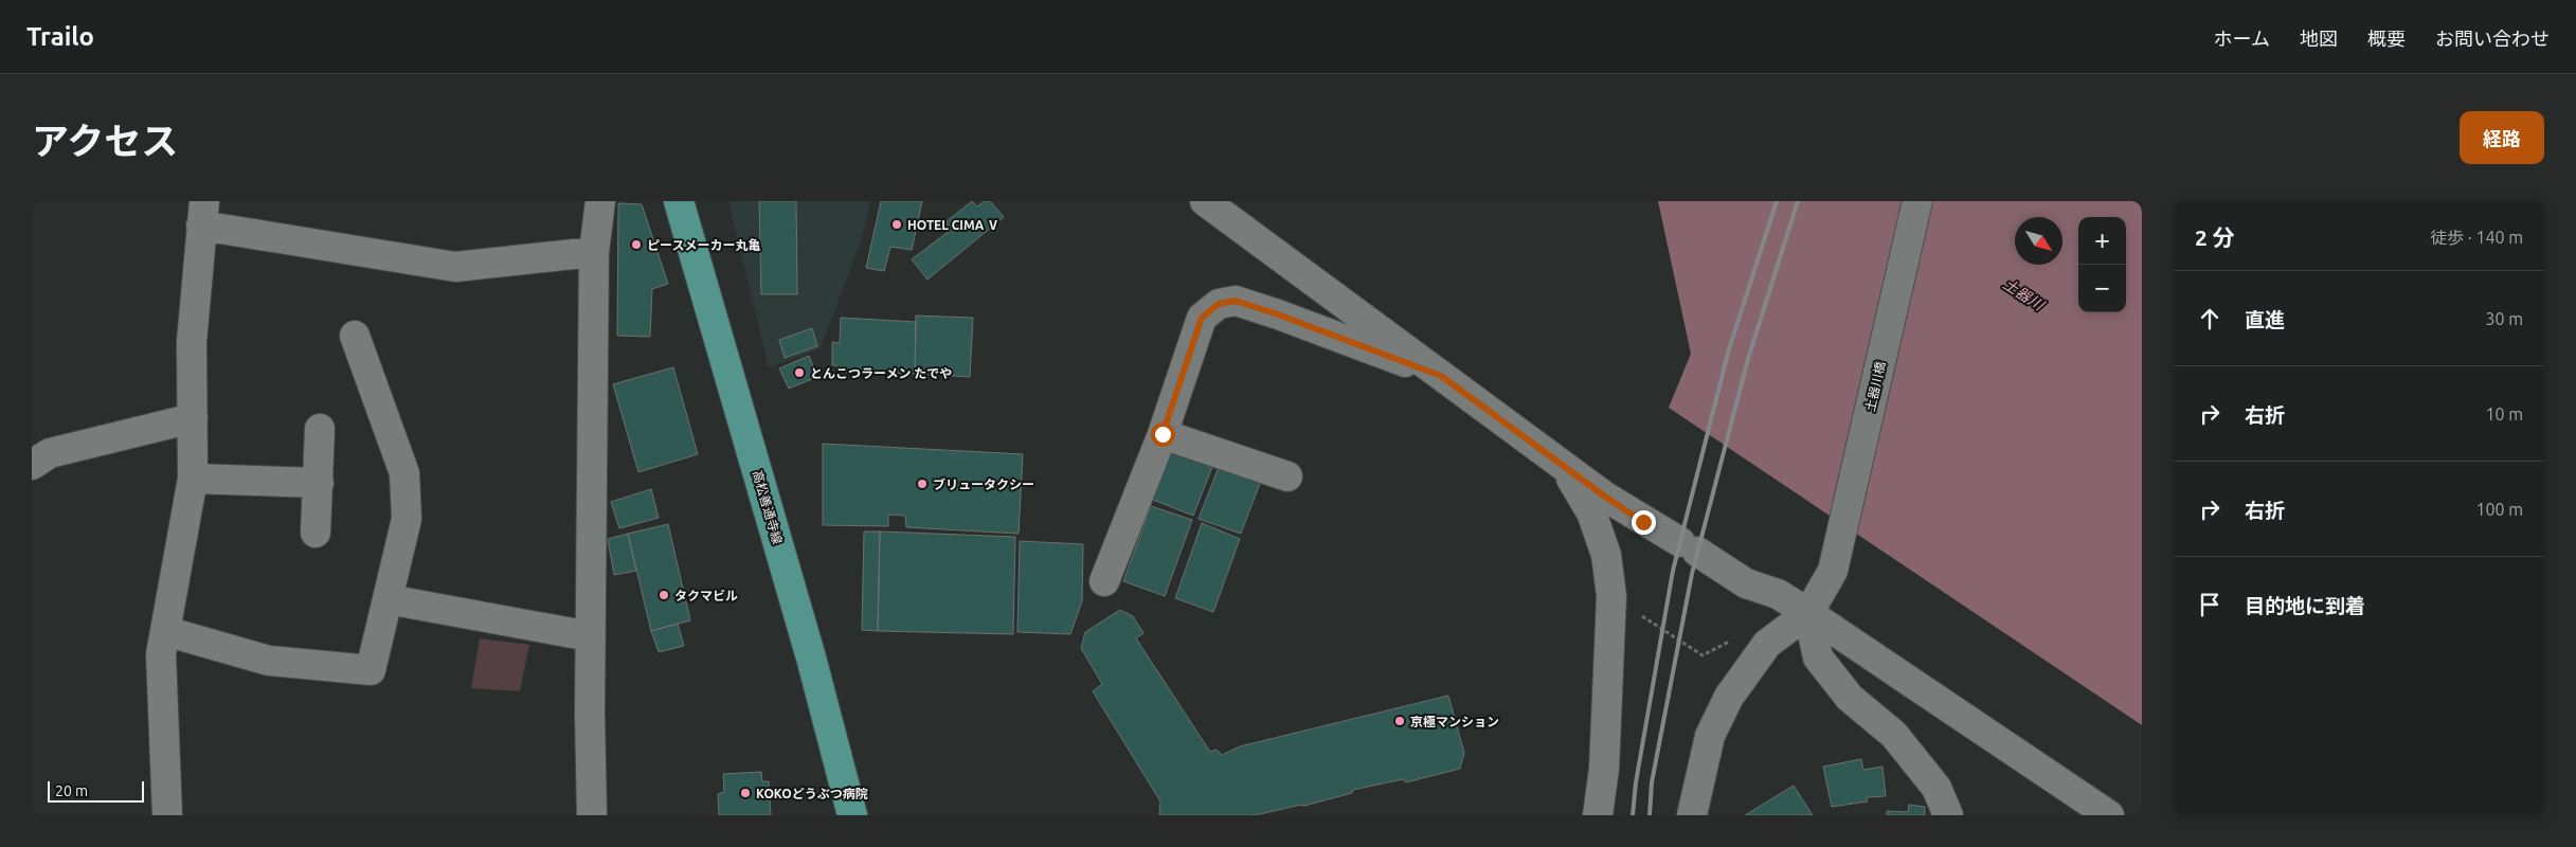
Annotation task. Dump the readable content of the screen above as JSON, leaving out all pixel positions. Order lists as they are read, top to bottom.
{
  "streets": {
    "main road": ["高松善通寺線"],
    "street": ["土器川橋"]
  },
  "water": ["土器川"],
  "places": [
    "HOTEL CIMA Ⅴ",
    "ピースメーカー丸亀",
    "とんこつラーメン たでや",
    "ブリュータクシー",
    "タクマビル",
    "京極マンション",
    "KOKOどうぶつ病院"
  ],
  "scale_bar": "20 m",
  "north": "bottom right",
  "page": {
    "header": "Trailo",
    "nav": [
      "ホーム",
      "地図",
      "概要",
      "お問い合わせ"
    ],
    "title": "アクセス",
    "buttons": "経路",
    "heading": ["2 分", "徒歩 · 140 m"],
    "map_buttons": ["+", "−"],
    "list": [
      ["直進", "30 m"],
      ["右折", "10 m"],
      ["右折", "100 m"],
      "目的地に到着"
    ],
    "scale": "20 m"
  }
}
